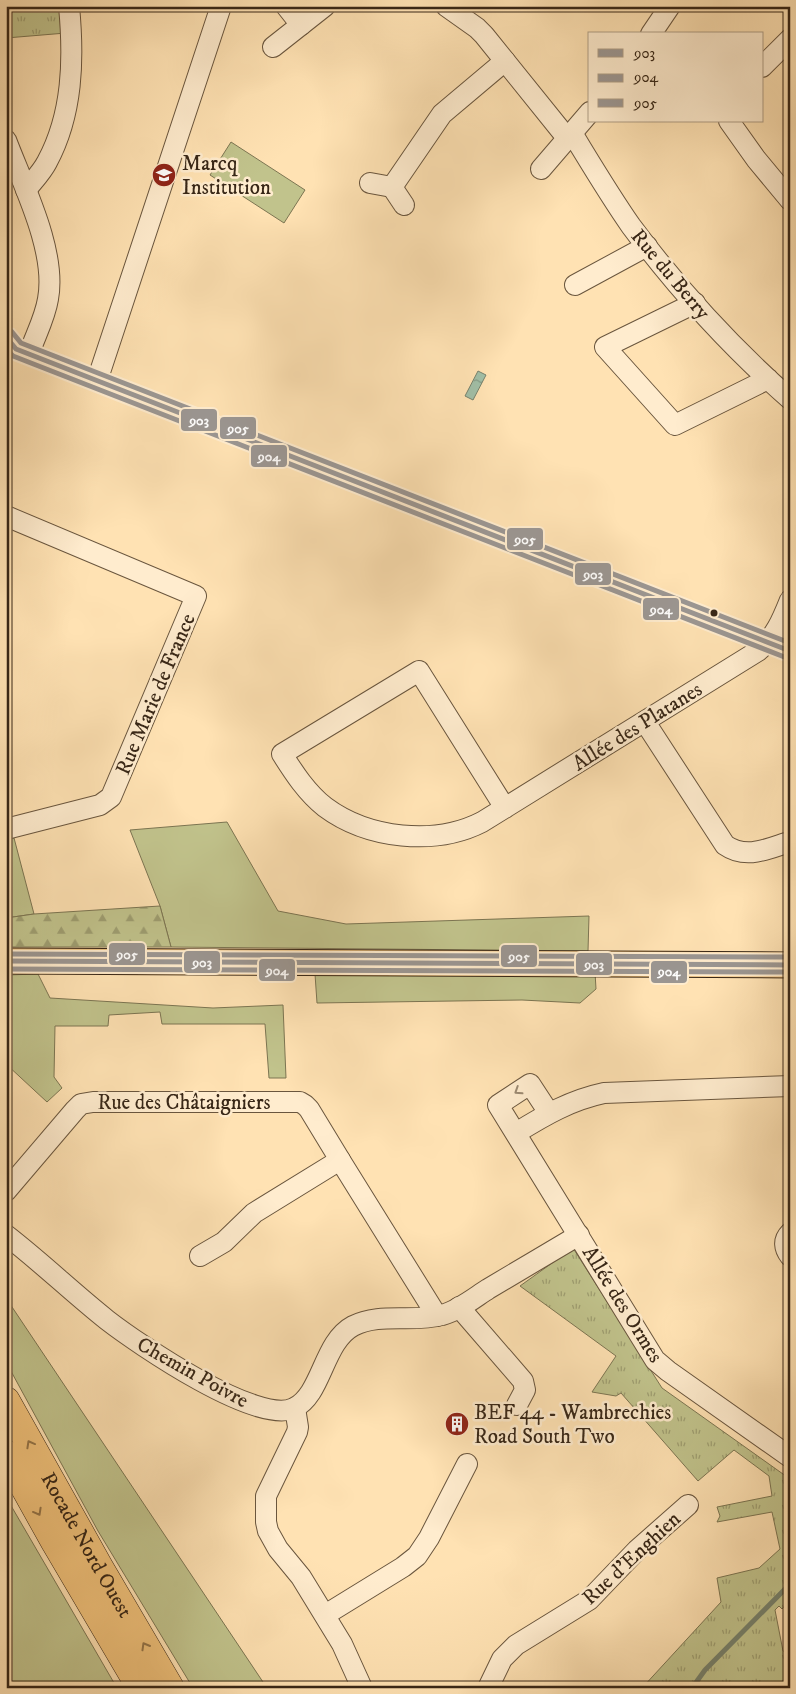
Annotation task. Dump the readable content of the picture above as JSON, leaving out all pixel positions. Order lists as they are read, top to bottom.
{
  "streets": {
    "highway": ["Rocade Nord Ouest"],
    "street": [
      "Rue du Berry",
      "Rue Marie de France",
      "Allée des Platanes",
      "Rue des Châtaigniers",
      "Allée des Ormes",
      "Chemin Poivre",
      "Rue d'Enghien"
    ]
  },
  "places": {
    "school or university": ["Marcq Institution"],
    "building": ["BEF 44 - Wambrechies Road South Two"]
  },
  "lines": ["transit line 905", "transit line 903", "transit line 904"],
  "legend": ["903", "904", "905"]
}
